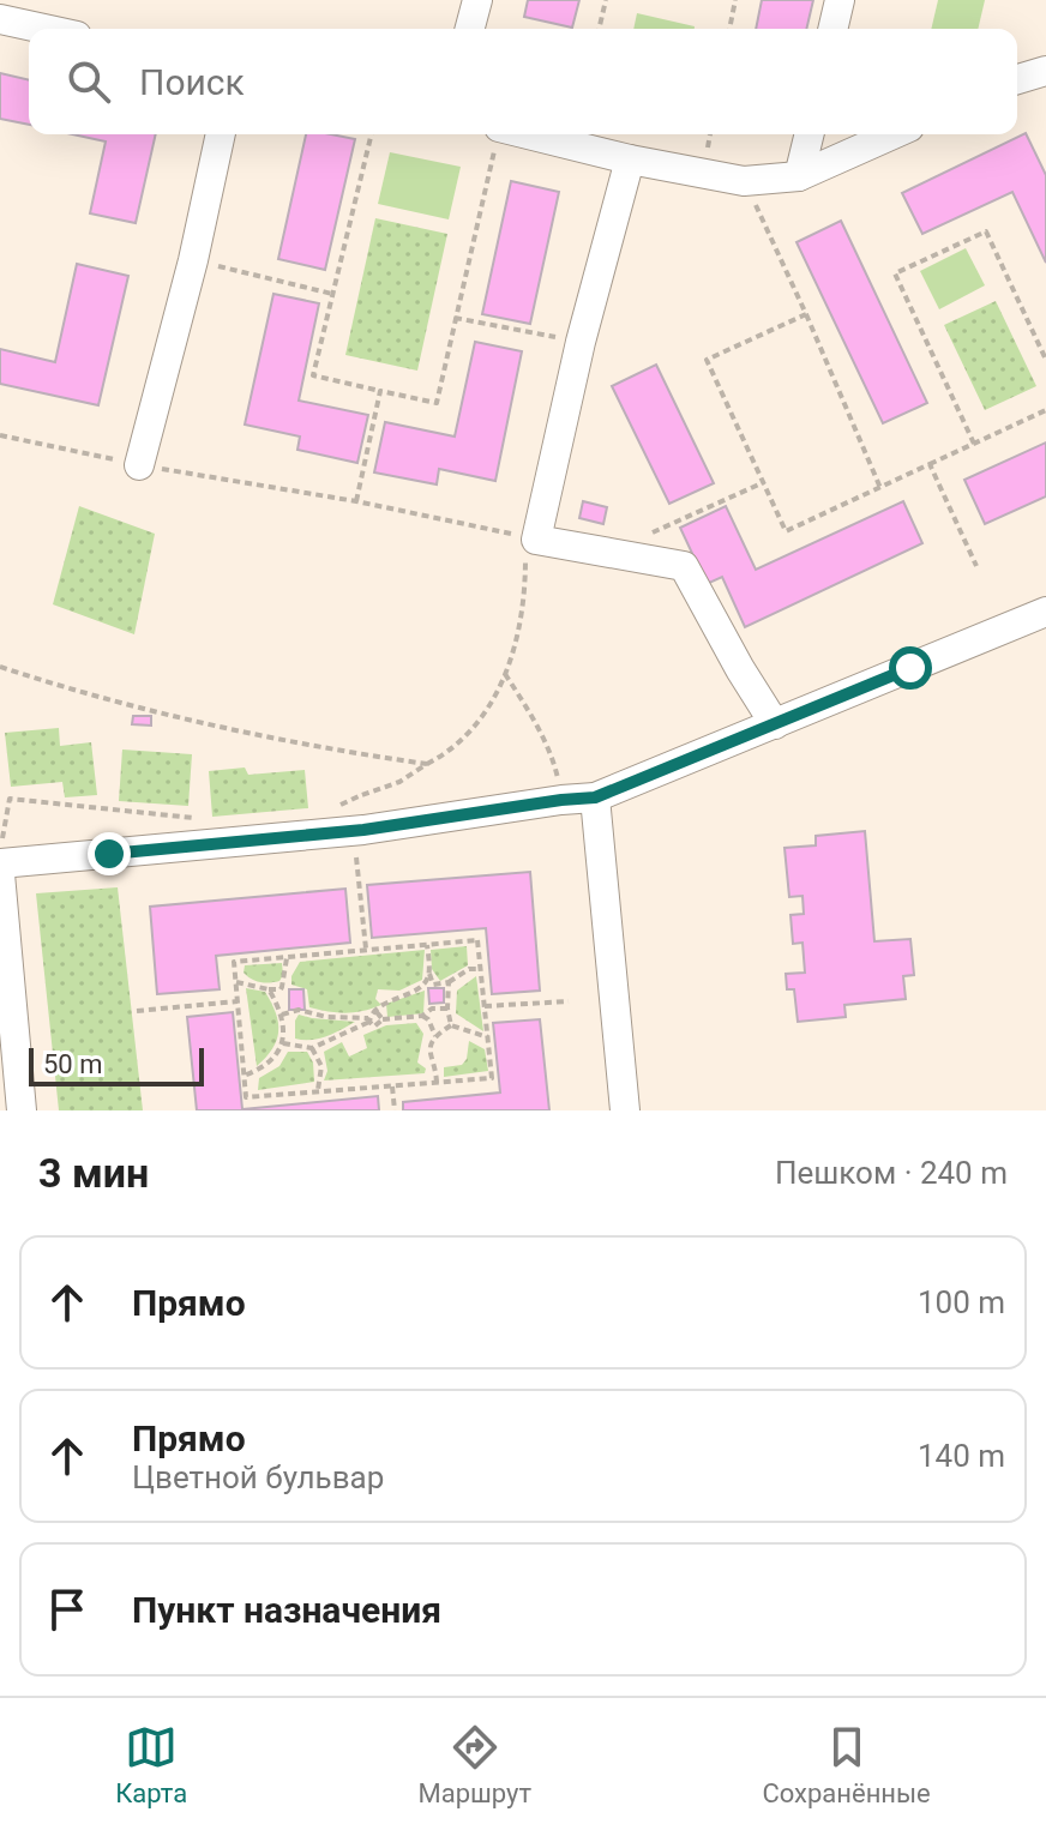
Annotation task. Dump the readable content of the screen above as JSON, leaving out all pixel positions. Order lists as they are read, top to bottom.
{
  "scale_bar": "50 m",
  "page": {
    "search": "Поиск",
    "scale": "50 m",
    "heading": ["3 мин", "Пешком · 240 m"],
    "list": [
      ["Прямо", "100 m"],
      ["Прямо", "Цветной бульвар", "140 m"],
      "Пункт назначения"
    ],
    "nav": ["Карта", "Маршрут", "Сохранённые"]
  }
}
